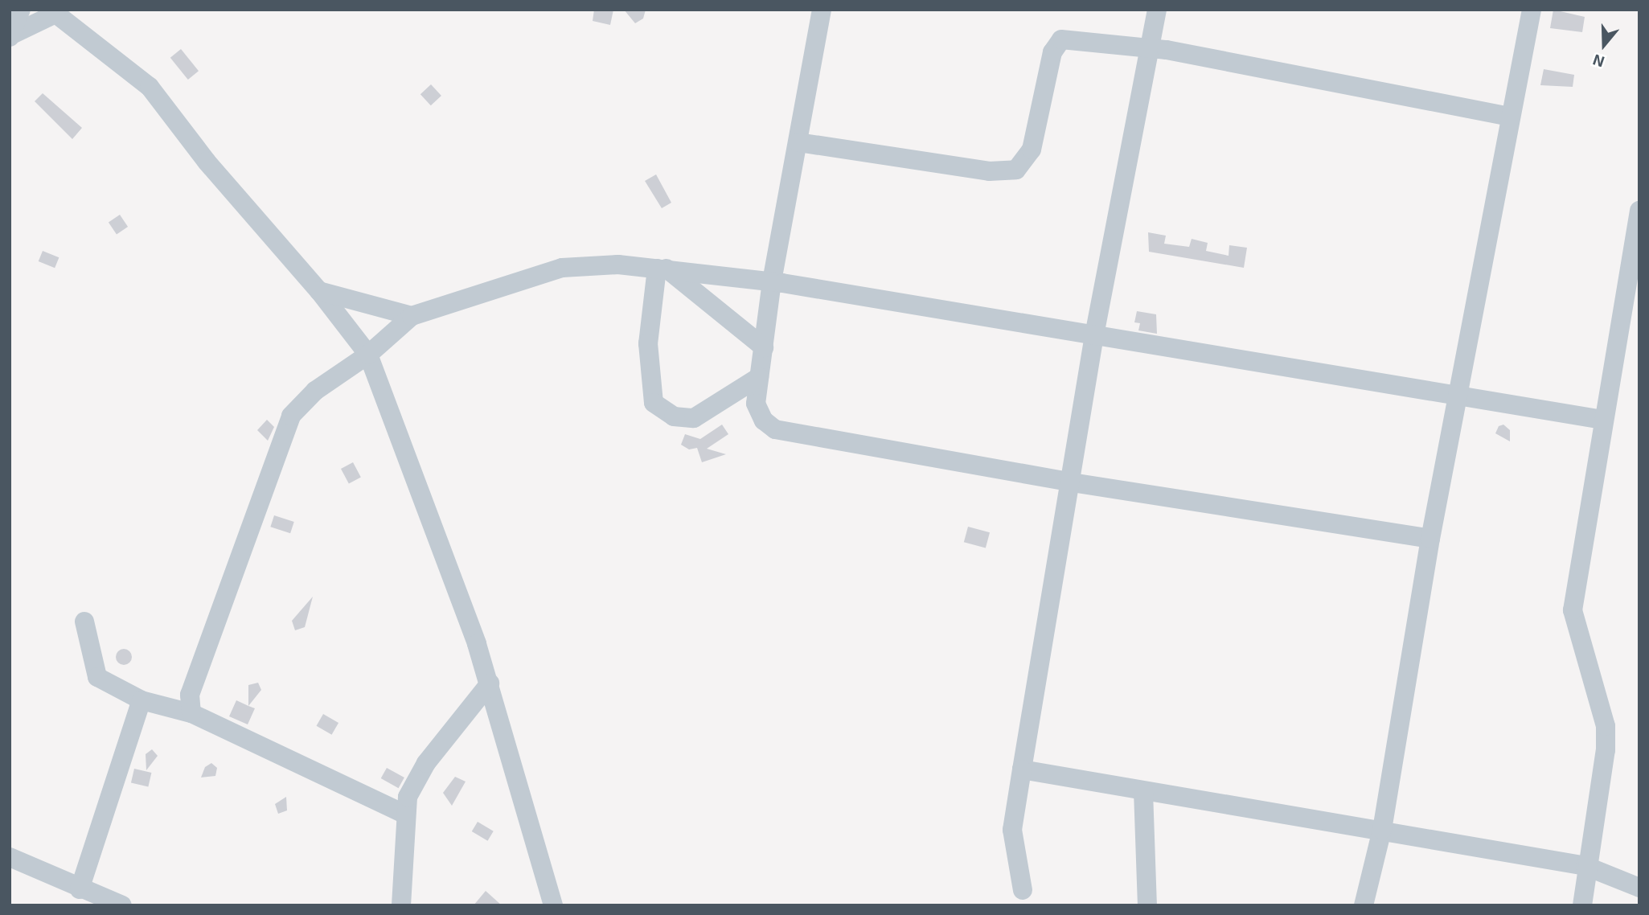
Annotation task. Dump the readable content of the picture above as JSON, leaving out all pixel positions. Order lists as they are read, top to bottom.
{
  "north": "bottom"
}
